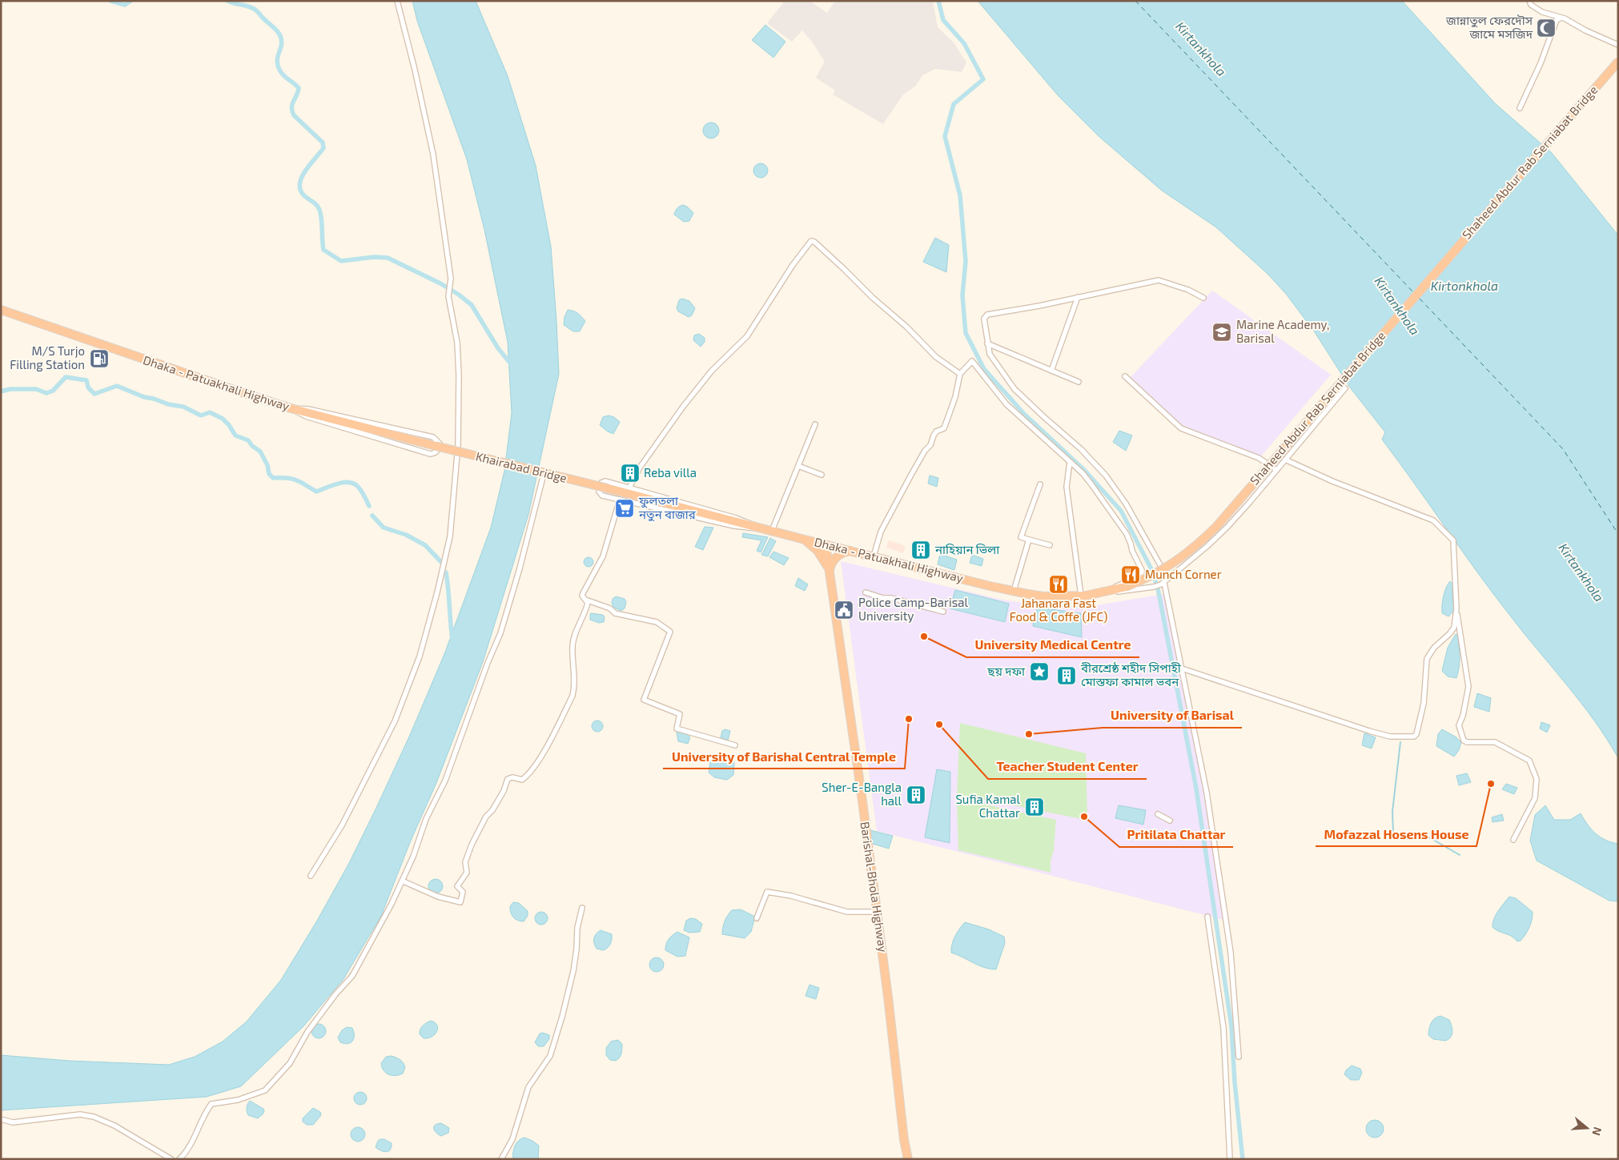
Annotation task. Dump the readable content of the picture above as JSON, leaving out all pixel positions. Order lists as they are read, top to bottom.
{
  "streets": {
    "highway": [
      "Shaheed Abdur Rab Serniabat Bridge",
      "Dhaka - Patuakhali Highway",
      "Khairabad Bridge",
      "Barishal-Bhola Highway"
    ]
  },
  "crossings": [
    ["Shaheed Abdur Rab Serniabat Bridge", "Dhaka - Patuakhali Highway"],
    ["Dhaka - Patuakhali Highway", "Khairabad Bridge"],
    ["Dhaka - Patuakhali Highway", "Barishal-Bhola Highway"]
  ],
  "water": ["Kirtankhola", "Kirtonkhola"],
  "places": {
    "mosque": ["জান্নাতুল ফেরদৌস জামে মসজিদ"],
    "school or university": ["Marine Academy, Barisal"],
    "fuel station": ["M/S Turjo Filling Station"],
    "building": [
      "Reba villa",
      "নাহিয়ান ভিলা",
      "বীরশ্রেষ্ঠ শহীদ সিপাহী মোস্তফা কামাল ভবন",
      "Sher-E-Bangla hall",
      "Sufia Kamal Chattar"
    ],
    "supermarket": ["ফুলতলা নতুন বাজার"],
    "restaurant": ["Munch Corner", "Jahanara Fast Food & Coffe (JFC)"],
    "public building": ["Police Camp-Barisal University"],
    "other": [
      "University Medical Centre",
      "University of Barishal Central Temple",
      "Teacher Student Center",
      "University of Barisal",
      "Mofazzal Hosens House",
      "Pritilata Chattar"
    ],
    "place": ["ছয় দফা"]
  },
  "north": "right"
}
